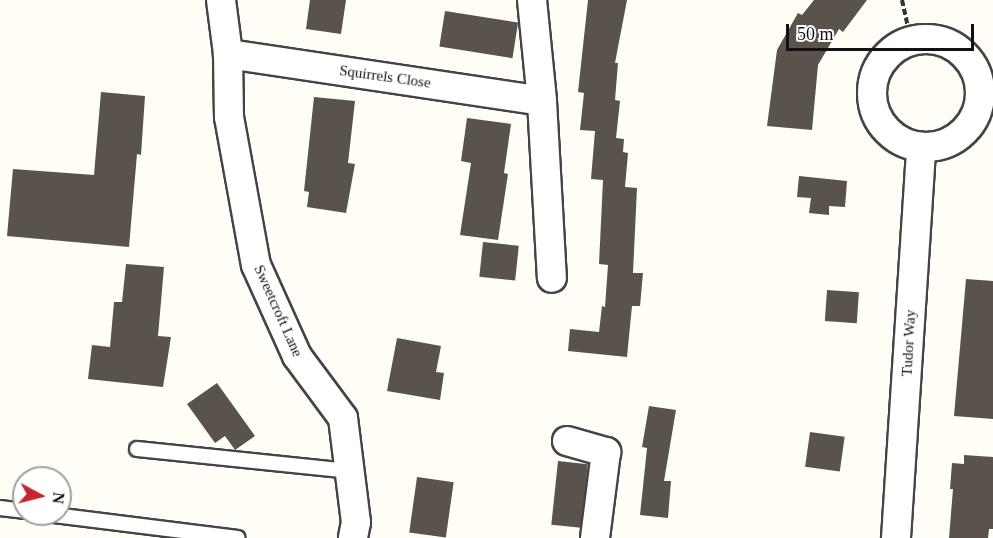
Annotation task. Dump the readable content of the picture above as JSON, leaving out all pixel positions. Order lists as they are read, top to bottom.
{
  "streets": {
    "street": ["Squirrels Close", "Sweetcroft Lane", "Tudor Way"]
  },
  "crossings": [
    ["Squirrels Close", "Sweetcroft Lane"]
  ],
  "scale_bar": "50 m",
  "north": "right"
}
